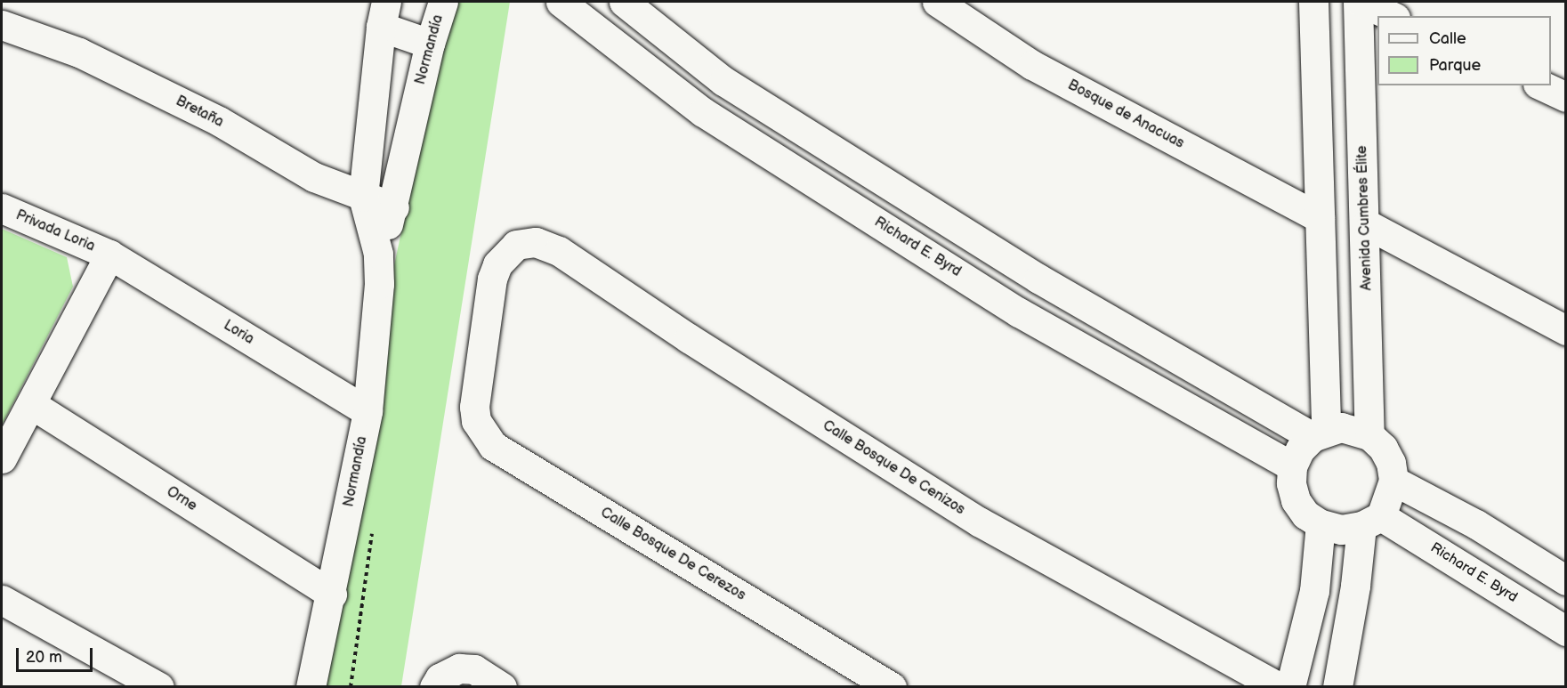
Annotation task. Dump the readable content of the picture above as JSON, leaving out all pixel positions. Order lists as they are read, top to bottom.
{
  "streets": {
    "street": [
      "Normandía",
      "Bretaña",
      "Bosque de Anacuas",
      "Avenida Cumbres Élite",
      "Privada Loria",
      "Richard E. Byrd",
      "Loria",
      "Calle Bosque De Cenizos",
      "Orne",
      "Calle Bosque De Cerezos"
    ]
  },
  "crossings": [
    ["Normandía", "Bretaña"],
    ["Normandía", "Loria"],
    ["Normandía", "Orne"],
    ["Avenida Cumbres Élite", "Richard E. Byrd"],
    ["Privada Loria", "Loria"],
    ["Calle Bosque De Cenizos", "Calle Bosque De Cerezos"]
  ],
  "legend": ["Calle", "Parque"],
  "scale_bar": "20 m"
}
